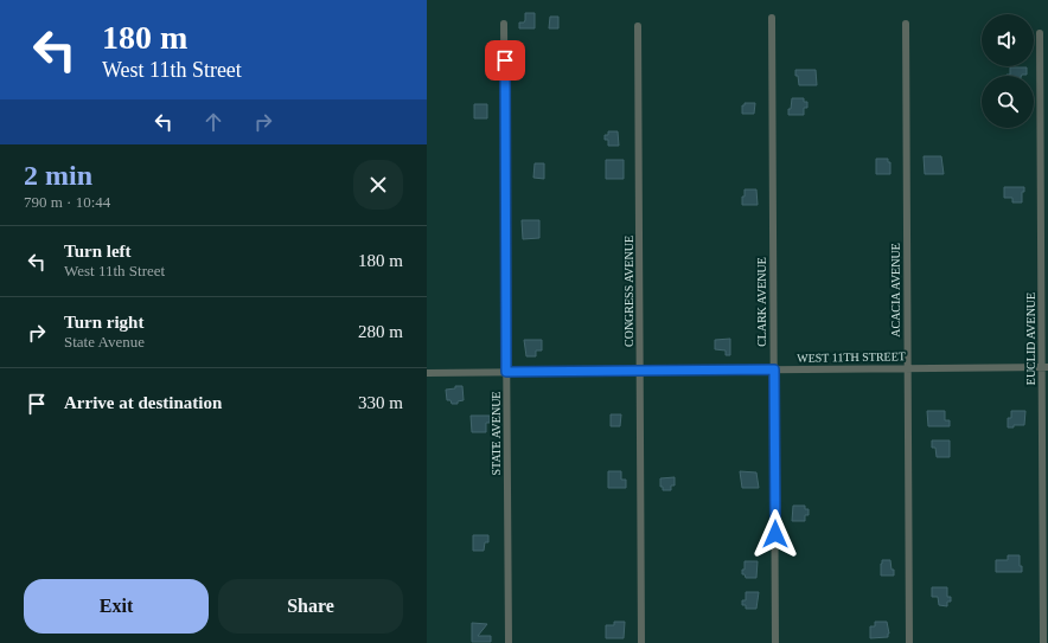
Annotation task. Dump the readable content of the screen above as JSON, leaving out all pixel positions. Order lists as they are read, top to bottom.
{
  "streets": {
    "street": [
      "ACACIA AVENUE",
      "CONGRESS AVENUE",
      "CLARK AVENUE",
      "EUCLID AVENUE",
      "WEST 11TH STREET",
      "STATE AVENUE"
    ]
  },
  "crossings": [
    ["ACACIA AVENUE", "WEST 11TH STREET"],
    ["CONGRESS AVENUE", "WEST 11TH STREET"],
    ["CLARK AVENUE", "WEST 11TH STREET"],
    ["EUCLID AVENUE", "WEST 11TH STREET"],
    ["WEST 11TH STREET", "STATE AVENUE"]
  ],
  "page": {
    "turn": ["180 m", "West 11th Street"],
    "heading": ["2 min", "790 m · 10:44"],
    "list": [
      {
        "name": "Turn left",
        "note": "West 11th Street",
        "value": "180 m"
      },
      {
        "name": "Turn right",
        "note": "State Avenue",
        "value": "280 m"
      },
      {
        "name": "Arrive at destination",
        "value": "330 m"
      }
    ],
    "buttons": ["Exit", "Share"]
  }
}
